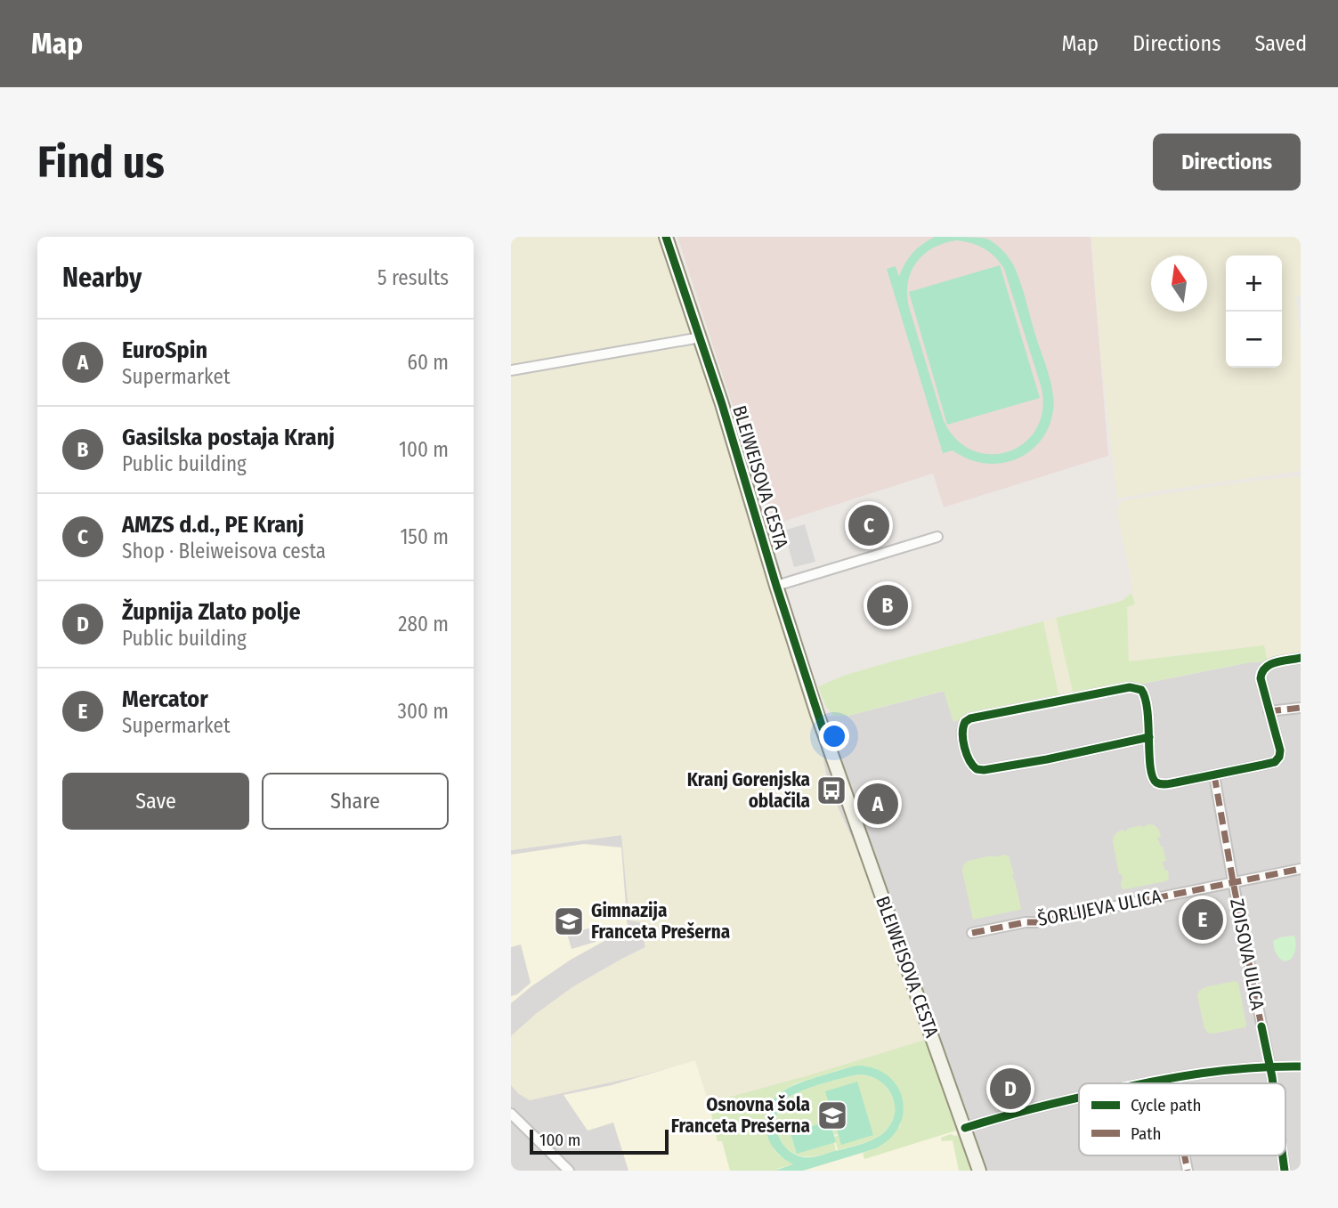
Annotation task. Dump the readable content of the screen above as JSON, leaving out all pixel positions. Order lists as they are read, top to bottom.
{
  "streets": {
    "main road": ["BLEIWEISOVA CESTA"],
    "street": ["ŠORLIJEVA ULICA", "ZOISOVA ULICA"]
  },
  "crossings": [
    ["ŠORLIJEVA ULICA", "ZOISOVA ULICA"]
  ],
  "places": {
    "bus stop": ["Kranj Gorenjska oblačila"],
    "school or university": ["Gimnazija Franceta Prešerna", "Osnovna šola Franceta Prešerna"]
  },
  "legend": ["Cycle path", "Path"],
  "scale_bar": "100 m",
  "north": "top",
  "page": {
    "header": "Map",
    "nav": ["Map", "Directions", "Saved"],
    "buttons": [
      "Directions",
      ["Save", "Share"]
    ],
    "title": "Find us",
    "heading": ["Nearby", "5 results"],
    "map_buttons": ["+", "−"],
    "list": [
      {
        "mark": "A",
        "name": "EuroSpin",
        "note": "Supermarket",
        "value": "60 m"
      },
      {
        "mark": "B",
        "name": "Gasilska postaja Kranj",
        "note": "Public building",
        "value": "100 m"
      },
      {
        "mark": "C",
        "name": "AMZS d.d., PE Kranj",
        "note": "Shop · Bleiweisova cesta",
        "value": "150 m"
      },
      {
        "mark": "D",
        "name": "Župnija Zlato polje",
        "note": "Public building",
        "value": "280 m"
      },
      {
        "mark": "E",
        "name": "Mercator",
        "note": "Supermarket",
        "value": "300 m"
      }
    ],
    "pins": [
      "C",
      "B",
      "A",
      "E",
      "D"
    ],
    "scale": "100 m"
  }
}
